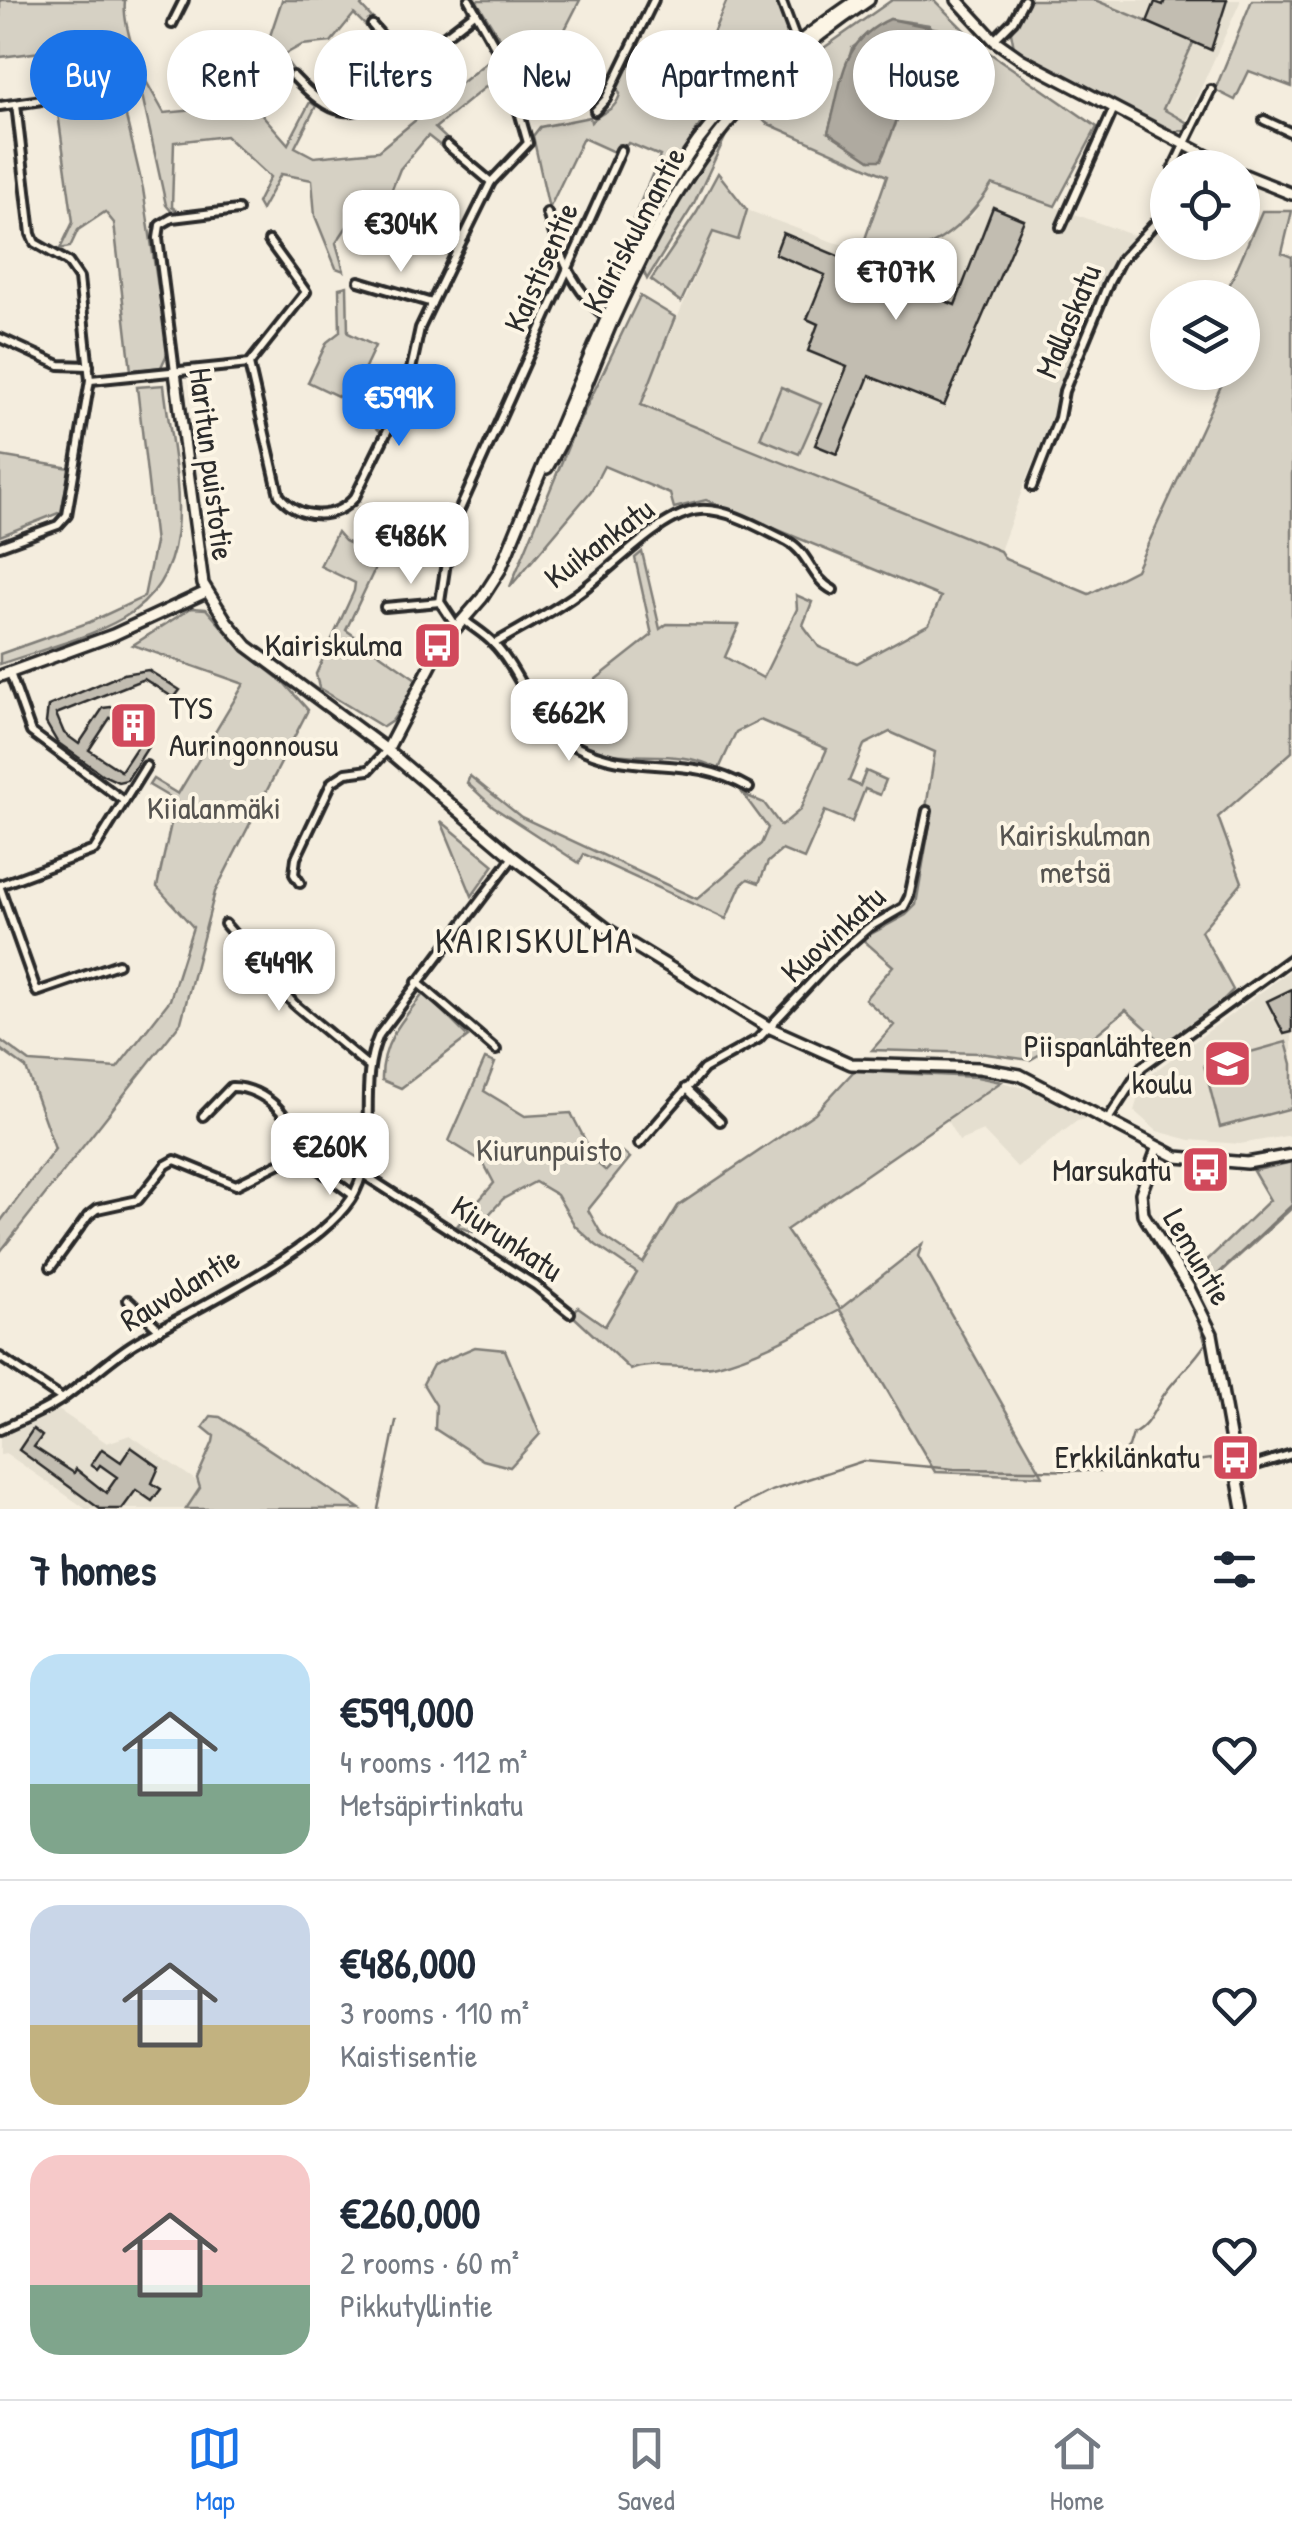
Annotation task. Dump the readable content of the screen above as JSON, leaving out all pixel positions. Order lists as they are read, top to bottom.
{
  "streets": {
    "street": [
      "Kairiskulmantie",
      "Kaistisentie",
      "Mallaskatu",
      "Haritun puistotie",
      "Kuikankatu",
      "Kuovinkatu",
      "Kiurunkatu",
      "Lemuntie",
      "Rauvolantie"
    ]
  },
  "crossings": [
    ["Kairiskulmantie", "Haritun puistotie"],
    ["Haritun puistotie", "Kuovinkatu"],
    ["Haritun puistotie", "Lemuntie"],
    ["Haritun puistotie", "Rauvolantie"],
    ["Kiurunkatu", "Rauvolantie"]
  ],
  "districts": ["KAIRISKULMA"],
  "parks": ["Kiialanmäki", "Kairiskulman metsä", "Kiurunpuisto"],
  "places": {
    "bus stop": ["Kairiskulma", "Marsukatu", "Erkkilänkatu"],
    "building": ["TYS Auringonnousu"],
    "school or university": ["Piispanlähteen koulu"]
  },
  "page": {
    "chip": [
      "Buy",
      "Rent",
      "Filters",
      "New",
      "Apartment",
      "House"
    ],
    "price": [
      "€304K",
      "€707K",
      "€599K",
      "€486K",
      "€662K",
      "€449K",
      "€260K"
    ],
    "heading": "7 homes",
    "list": [
      {
        "name": "€599,000",
        "note": "4 rooms · 112 m² · Metsäpirtinkatu"
      },
      {
        "name": "€486,000",
        "note": "3 rooms · 110 m² · Kaistisentie"
      },
      {
        "name": "€260,000",
        "note": "2 rooms · 60 m² · Pikkutyllintie"
      }
    ],
    "tabs": ["Map", "Saved", "Home"]
  }
}
